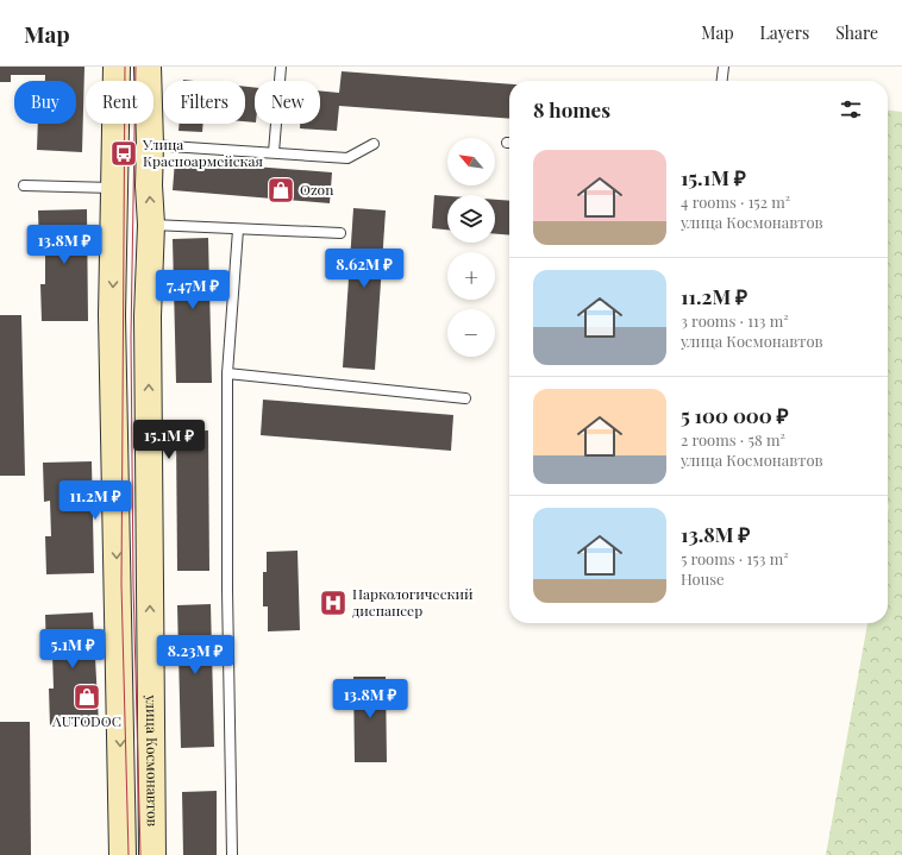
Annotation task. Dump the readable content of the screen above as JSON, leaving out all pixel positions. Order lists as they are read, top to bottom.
{
  "streets": {
    "main road": ["улица Космонавтов"]
  },
  "places": {
    "bus stop": ["Улица Красноармейская"],
    "shop": ["Ozon", "AUTODOC"],
    "hospital": ["Наркологический диспансер"]
  },
  "north": "top left",
  "page": {
    "header": "Map",
    "nav": ["Map", "Layers", "Share"],
    "chip": [
      "Buy",
      "Rent",
      "Filters",
      "New"
    ],
    "heading": "8 homes",
    "map_buttons": ["+", "−"],
    "list": [
      {
        "name": "15.1M ₽",
        "note": "4 rooms · 152 m² · улица Космонавтов"
      },
      {
        "name": "11.2M ₽",
        "note": "3 rooms · 113 m² · улица Космонавтов"
      },
      {
        "name": "5 100 000 ₽",
        "note": "2 rooms · 58 m² · улица Космонавтов"
      },
      {
        "name": "13.8M ₽",
        "note": "5 rooms · 153 m² · House"
      }
    ],
    "price": [
      "13.8M ₽",
      "8.62M ₽",
      "7.47M ₽",
      "15.1M ₽",
      "11.2M ₽",
      "5.1M ₽",
      "8.23M ₽",
      "13.8M ₽"
    ]
  }
}
